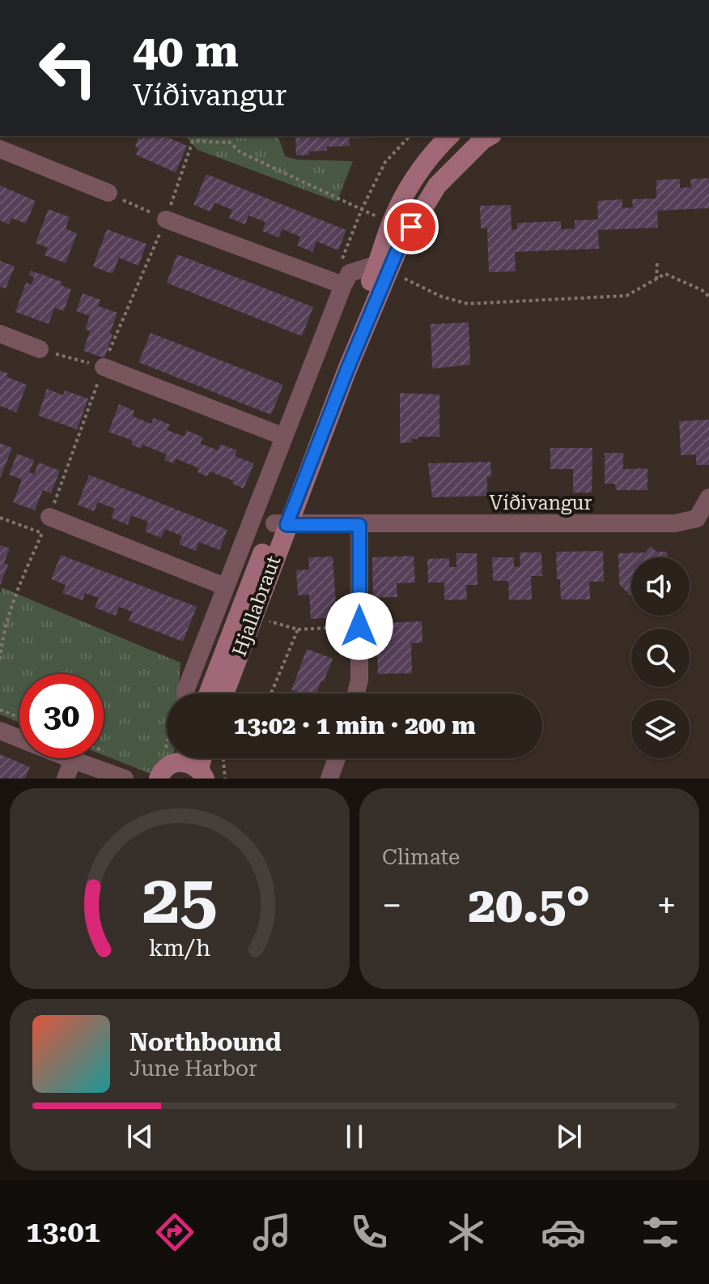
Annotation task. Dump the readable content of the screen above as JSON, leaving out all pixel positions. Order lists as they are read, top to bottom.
{
  "streets": {
    "main road": ["Hjallabraut"],
    "street": ["Víðivangur"]
  },
  "crossings": [
    ["Víðivangur", "Hjallabraut"]
  ],
  "page": {
    "turn": ["40 m", "Víðivangur"],
    "limit": "30",
    "trip": "13:02 · 1 min · 200 m",
    "tile": "Climate",
    "heat": ["−", "20.5°", "+"],
    "song": ["Northbound", "June Harbor"],
    "tabs": "13:01",
    "gauge": ["25", "km/h"]
  }
}
